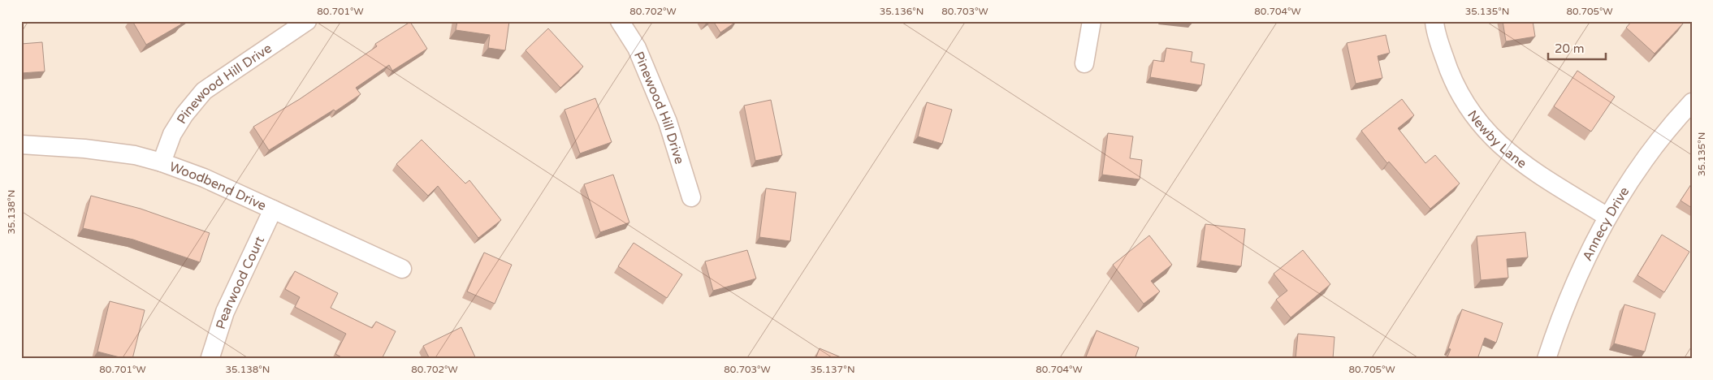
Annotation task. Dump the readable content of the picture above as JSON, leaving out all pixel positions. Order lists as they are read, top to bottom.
{
  "streets": {
    "street": [
      "Pinewood Hill Drive",
      "Newby Lane",
      "Woodbend Drive",
      "Annecy Drive",
      "Pearwood Court"
    ]
  },
  "crossings": [
    ["Pinewood Hill Drive", "Woodbend Drive"],
    ["Newby Lane", "Annecy Drive"],
    ["Woodbend Drive", "Pearwood Court"]
  ],
  "scale_bar": "20 m",
  "coordinates": [
    "80.701°W",
    "80.702°W",
    "35.136°N",
    "80.703°W",
    "80.704°W",
    "35.135°N",
    "80.705°W",
    "35.138°N",
    "35.137°N"
  ]
}
